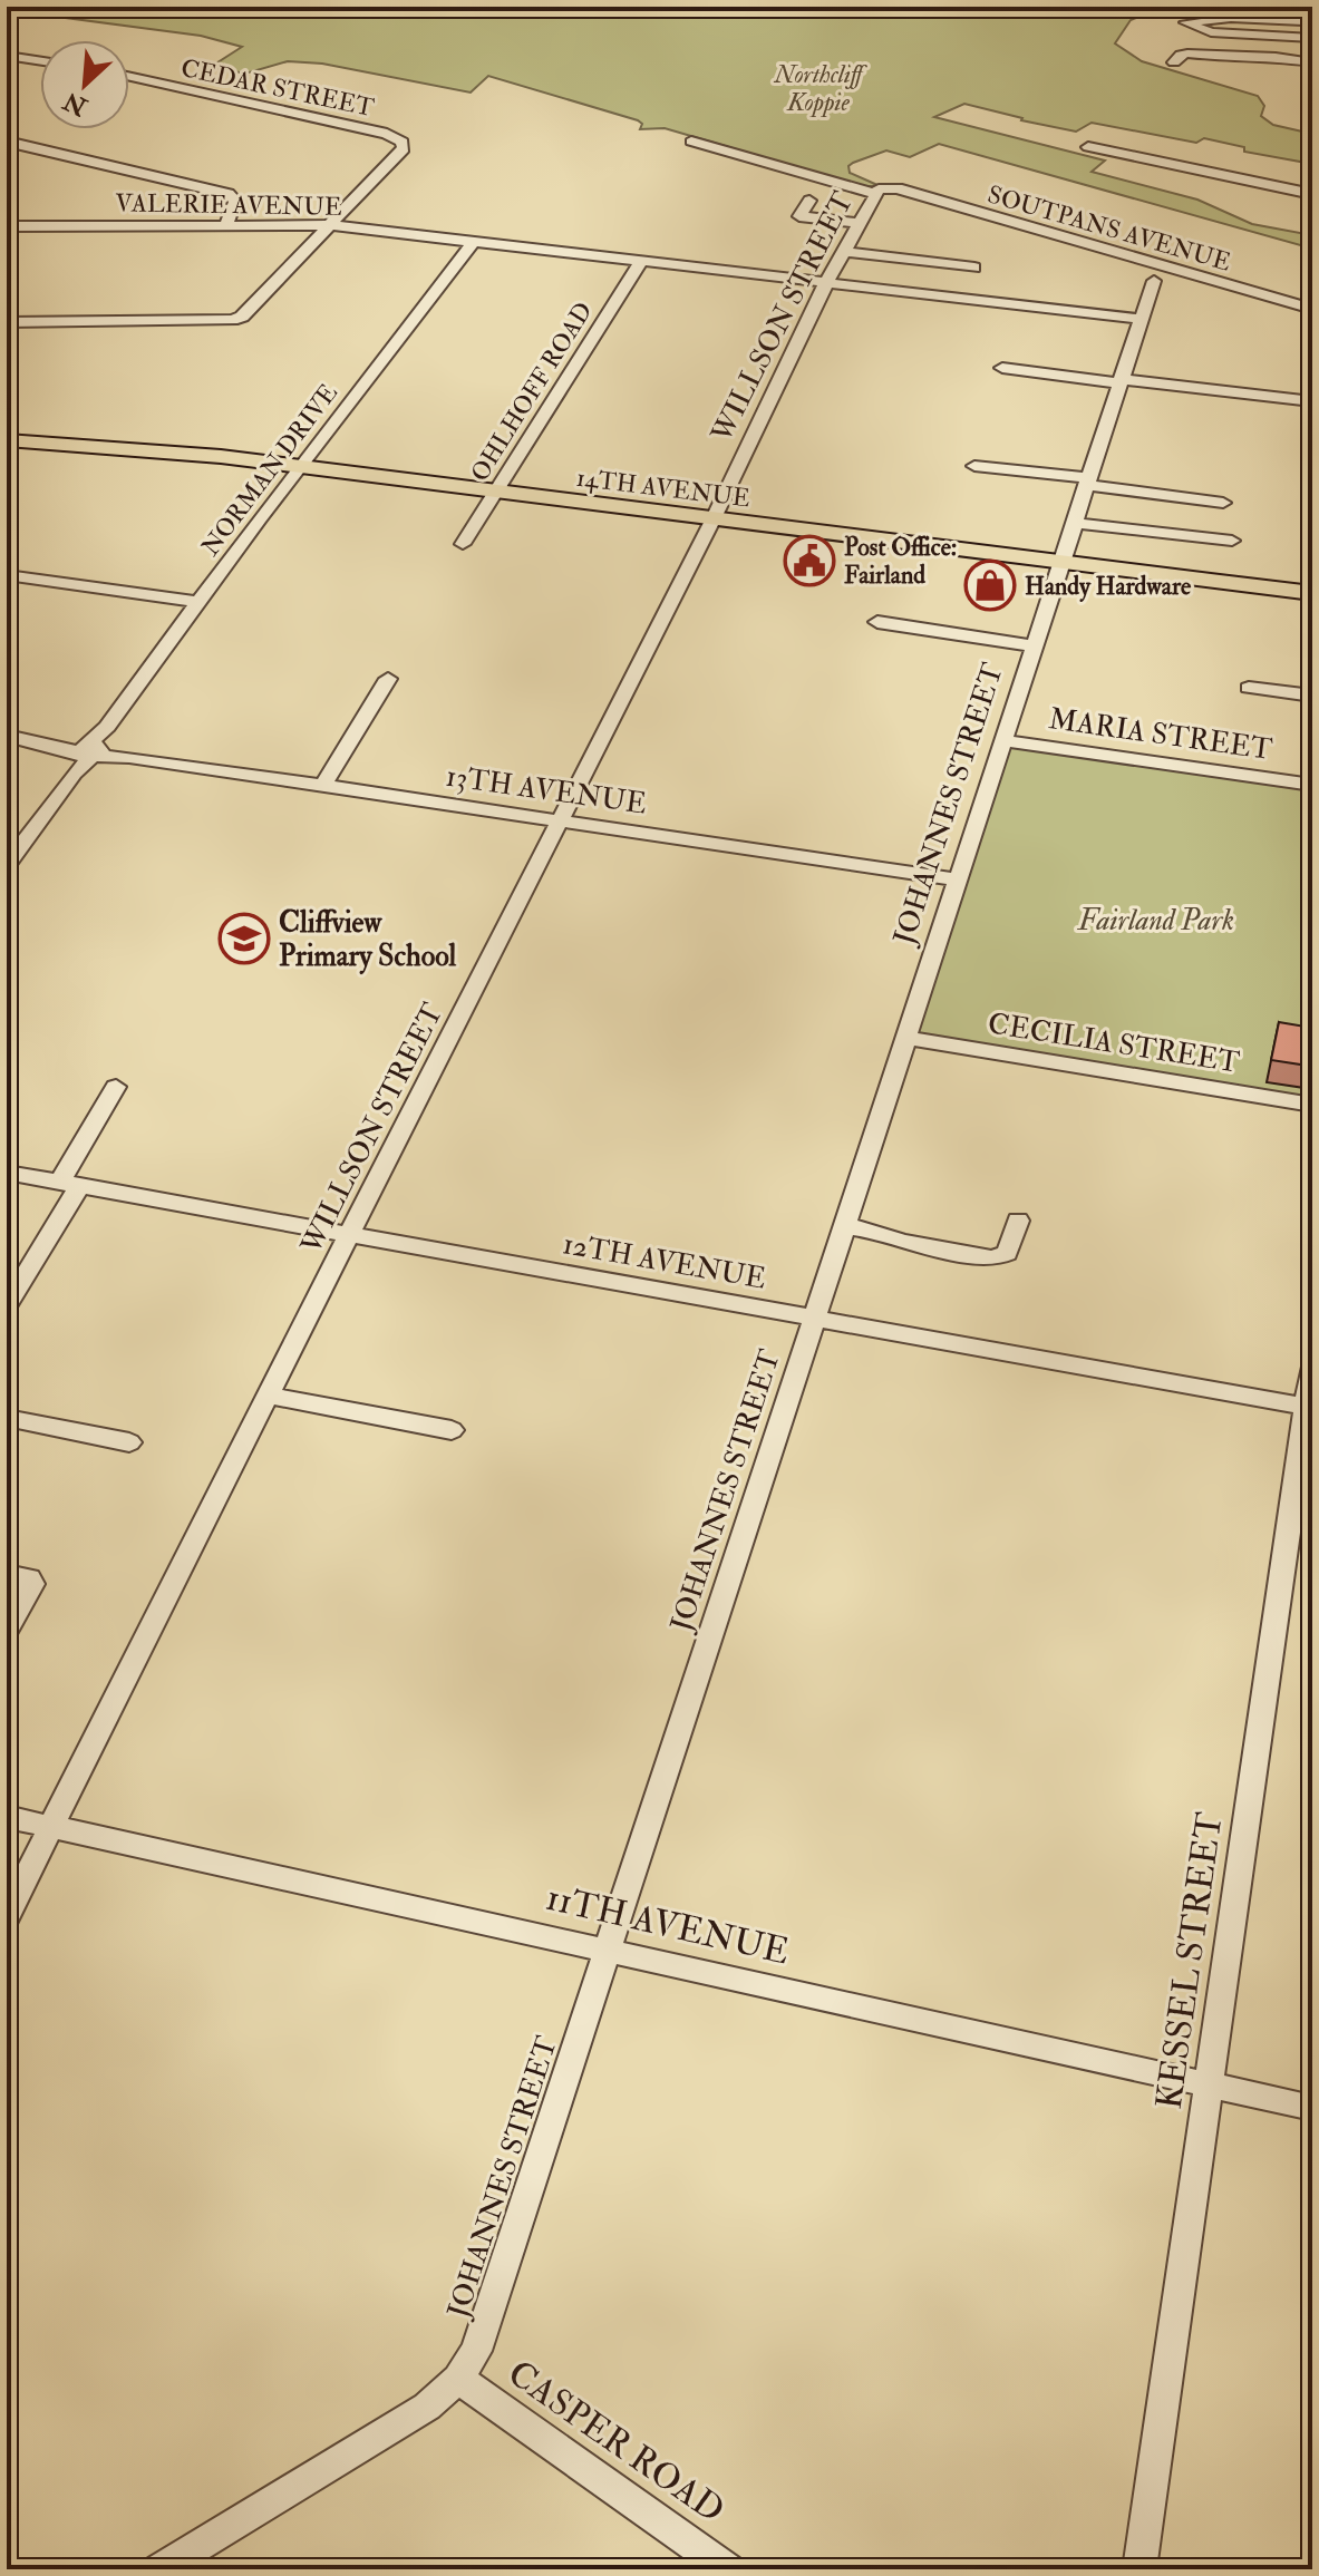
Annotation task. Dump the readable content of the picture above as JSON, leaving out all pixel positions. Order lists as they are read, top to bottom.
{
  "streets": {
    "main road": ["14TH AVENUE"],
    "street": [
      "CEDAR STREET",
      "VALERIE AVENUE",
      "SOUTPANS AVENUE",
      "WILLSON STREET",
      "OHLHOFF ROAD",
      "NORMAN DRIVE",
      "MARIA STREET",
      "13TH AVENUE",
      "JOHANNES STREET",
      "CECILIA STREET",
      "12TH AVENUE",
      "11TH AVENUE",
      "KESSEL STREET",
      "CASPER ROAD"
    ]
  },
  "crossings": [
    ["CEDAR STREET", "VALERIE AVENUE"],
    ["VALERIE AVENUE", "WILLSON STREET"],
    ["VALERIE AVENUE", "OHLHOFF ROAD"],
    ["VALERIE AVENUE", "NORMAN DRIVE"],
    ["VALERIE AVENUE", "JOHANNES STREET"],
    ["SOUTPANS AVENUE", "WILLSON STREET"],
    ["WILLSON STREET", "14TH AVENUE"],
    ["WILLSON STREET", "13TH AVENUE"],
    ["WILLSON STREET", "12TH AVENUE"],
    ["WILLSON STREET", "11TH AVENUE"],
    ["OHLHOFF ROAD", "14TH AVENUE"],
    ["NORMAN DRIVE", "14TH AVENUE"],
    ["NORMAN DRIVE", "13TH AVENUE"],
    ["14TH AVENUE", "JOHANNES STREET"],
    ["MARIA STREET", "JOHANNES STREET"],
    ["13TH AVENUE", "JOHANNES STREET"],
    ["JOHANNES STREET", "CECILIA STREET"],
    ["JOHANNES STREET", "12TH AVENUE"],
    ["JOHANNES STREET", "11TH AVENUE"],
    ["JOHANNES STREET", "CASPER ROAD"],
    ["12TH AVENUE", "KESSEL STREET"],
    ["11TH AVENUE", "KESSEL STREET"]
  ],
  "parks": ["Northcliff Koppie", "Fairland Park"],
  "places": {
    "public building": ["Post Office: Fairland"],
    "shop": ["Handy Hardware"],
    "school or university": ["Cliffview Primary School"]
  },
  "north": "bottom left"
}
